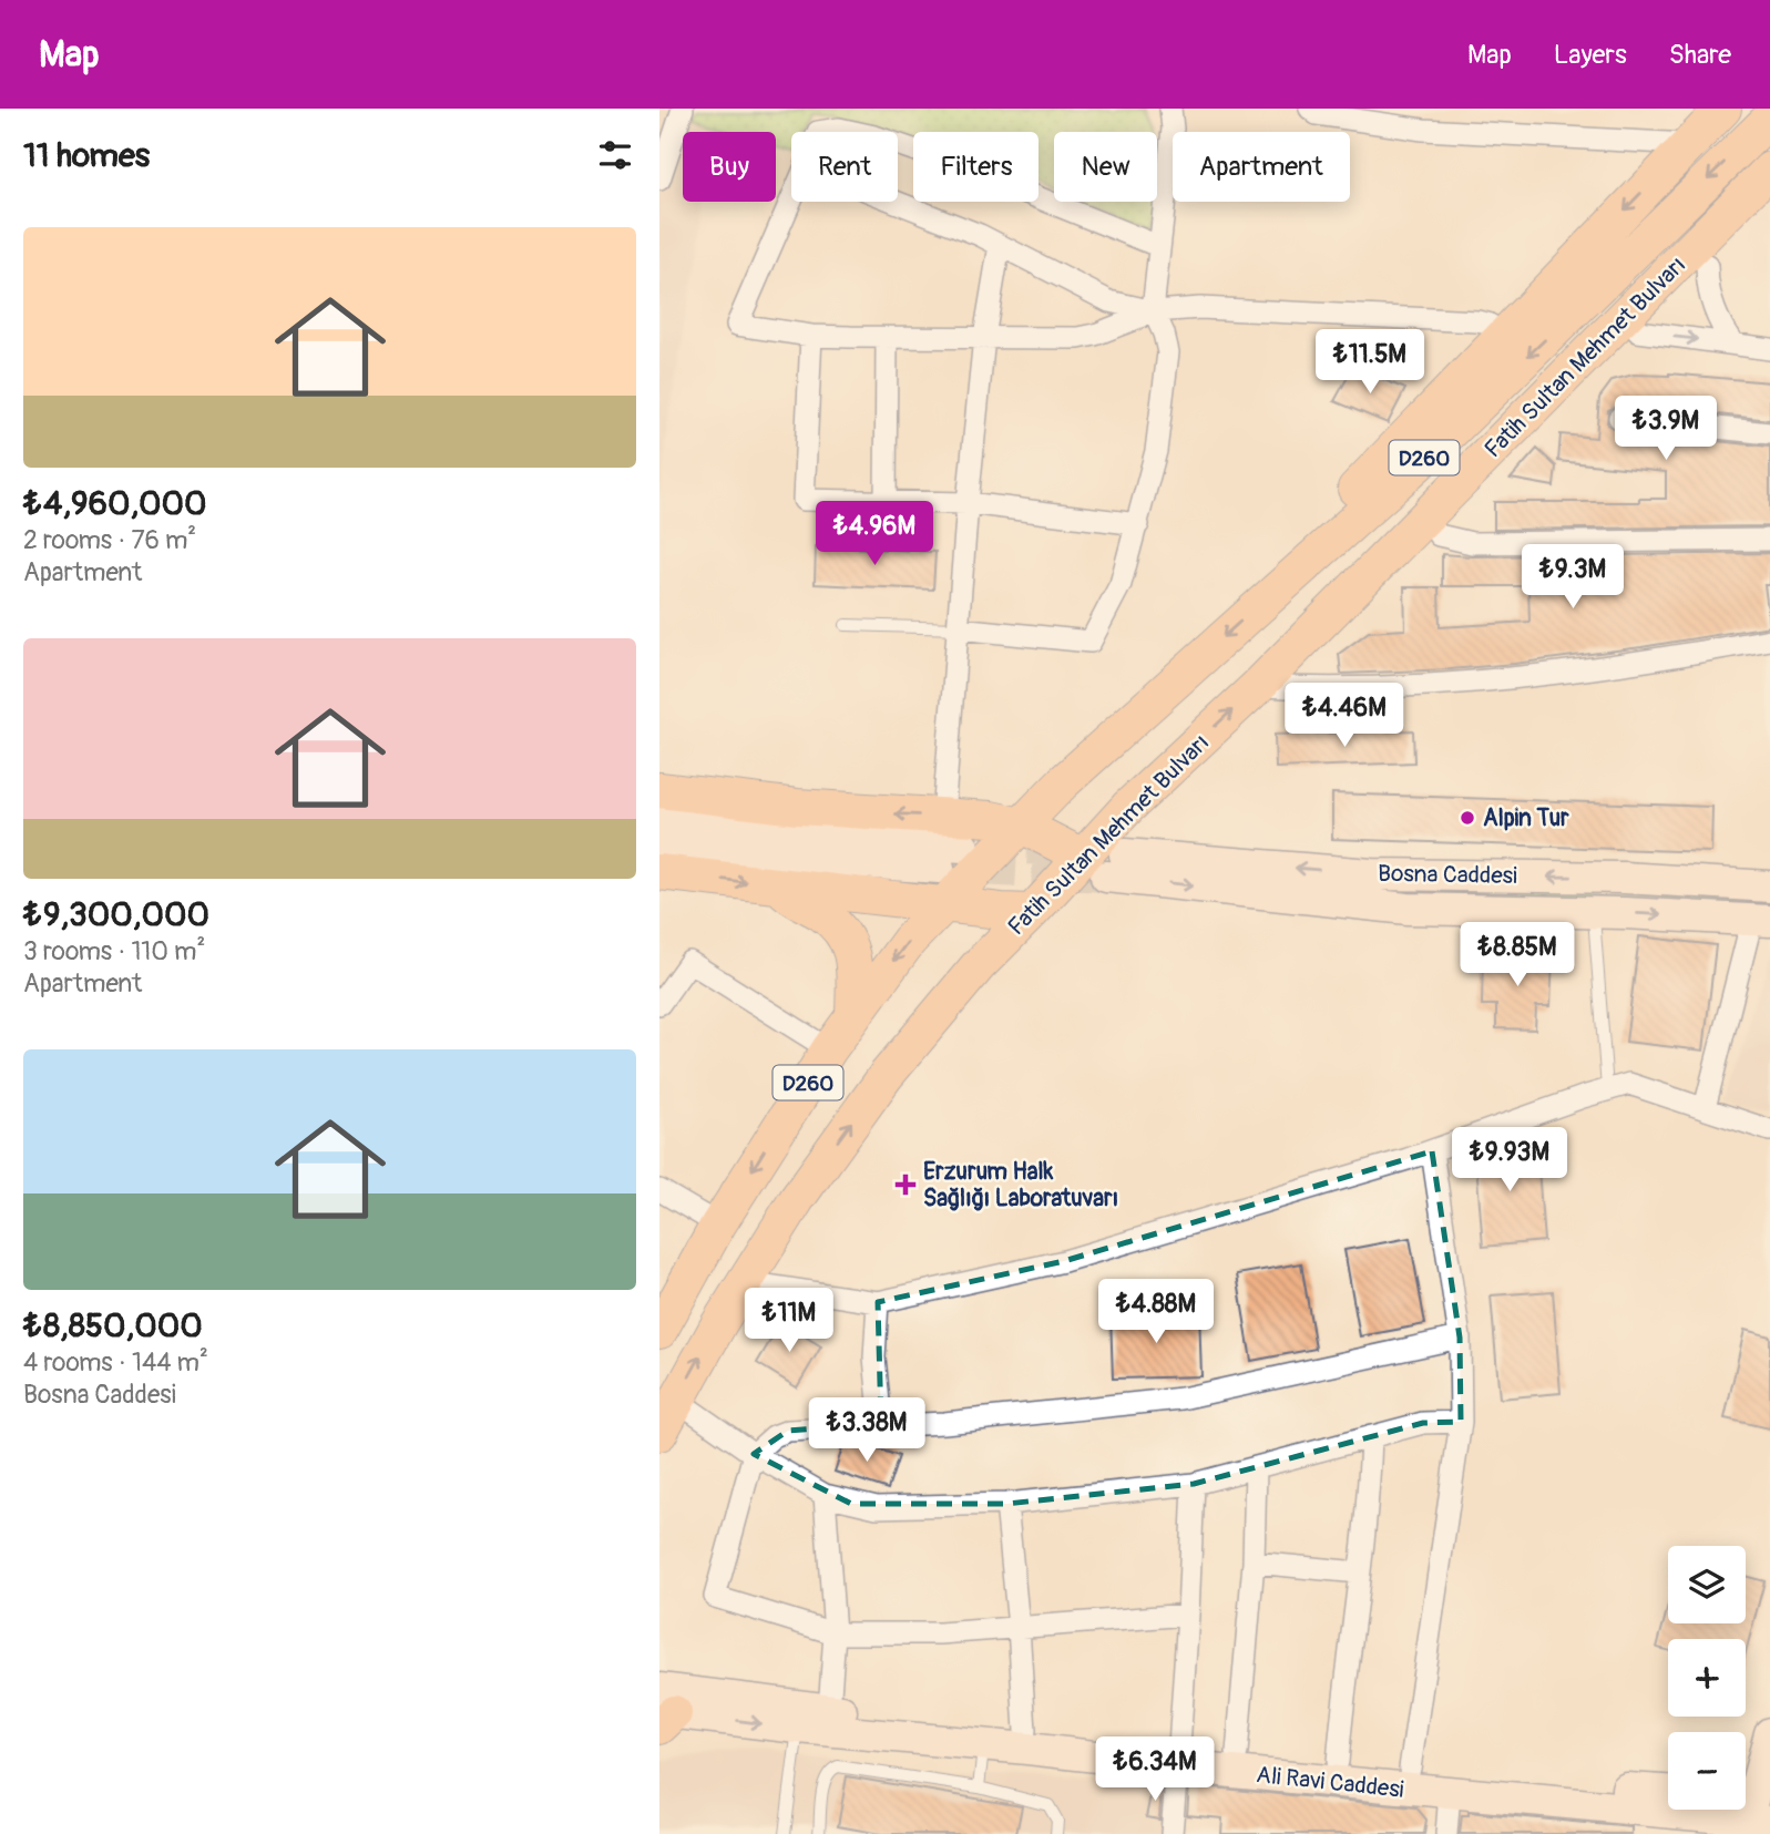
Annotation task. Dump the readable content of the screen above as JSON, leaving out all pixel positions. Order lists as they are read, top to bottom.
{
  "streets": {
    "highway": ["Fatih Sultan Mehmet Bulvarı", "D260"],
    "main road": ["Bosna Caddesi", "Ali Ravi Caddesi"]
  },
  "crossings": [
    ["Fatih Sultan Mehmet Bulvarı", "Bosna Caddesi"]
  ],
  "places": {
    "other": ["Alpin Tur"],
    "health": ["Erzurum Halk Sağlığı Laboratuvarı"]
  },
  "page": {
    "header": "Map",
    "nav": ["Map", "Layers", "Share"],
    "heading": "11 homes",
    "chip": [
      "Buy",
      "Rent",
      "Filters",
      "New",
      "Apartment"
    ],
    "list": [
      {
        "name": "₺4,960,000",
        "note": "2 rooms · 76 m² · Apartment"
      },
      {
        "name": "₺9,300,000",
        "note": "3 rooms · 110 m² · Apartment"
      },
      {
        "name": "₺8,850,000",
        "note": "4 rooms · 144 m² · Bosna Caddesi"
      }
    ],
    "price": [
      "₺11.5M",
      "₺3.9M",
      "₺4.96M",
      "₺9.3M",
      "₺4.46M",
      "₺8.85M",
      "₺9.93M",
      "₺4.88M",
      "₺11M",
      "₺3.38M",
      "₺6.34M"
    ],
    "map_buttons": ["+", "−"]
  }
}
